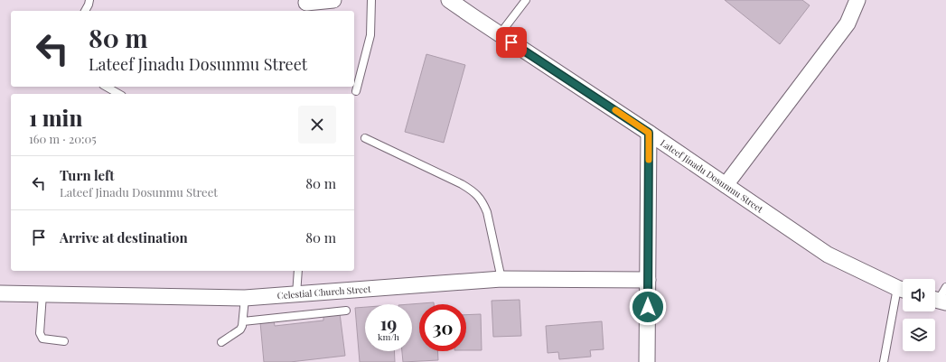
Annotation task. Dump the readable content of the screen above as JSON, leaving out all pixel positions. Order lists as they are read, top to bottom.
{
  "streets": {
    "street": ["Lateef Jinadu Dosunmu Street", "Celestial Church Street"]
  },
  "page": {
    "turn": ["80 m", "Lateef Jinadu Dosunmu Street"],
    "heading": ["1 min", "160 m · 20:05"],
    "list": [
      {
        "name": "Turn left",
        "note": "Lateef Jinadu Dosunmu Street",
        "value": "80 m"
      },
      {
        "name": "Arrive at destination",
        "value": "80 m"
      }
    ],
    "speed": "19 km/h",
    "limit": "30"
  }
}
